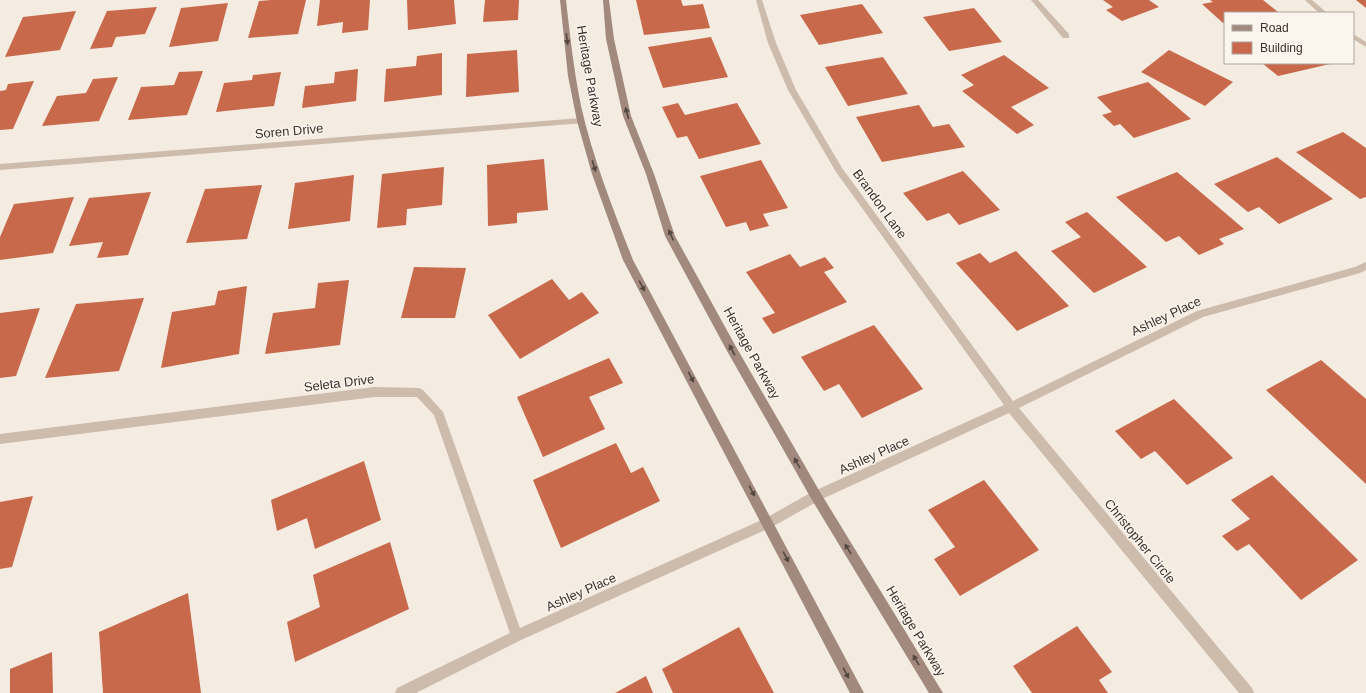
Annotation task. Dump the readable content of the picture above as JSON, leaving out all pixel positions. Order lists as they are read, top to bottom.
{
  "streets": {
    "main road": ["Heritage Parkway"],
    "street": [
      "Soren Drive",
      "Brandon Lane",
      "Ashley Place",
      "Seleta Drive",
      "Christopher Circle"
    ]
  },
  "crossings": [
    ["Heritage Parkway", "Soren Drive"],
    ["Heritage Parkway", "Ashley Place"],
    ["Brandon Lane", "Ashley Place"],
    ["Brandon Lane", "Christopher Circle"],
    ["Ashley Place", "Seleta Drive"],
    ["Ashley Place", "Christopher Circle"]
  ],
  "legend": ["Road", "Building"]
}
